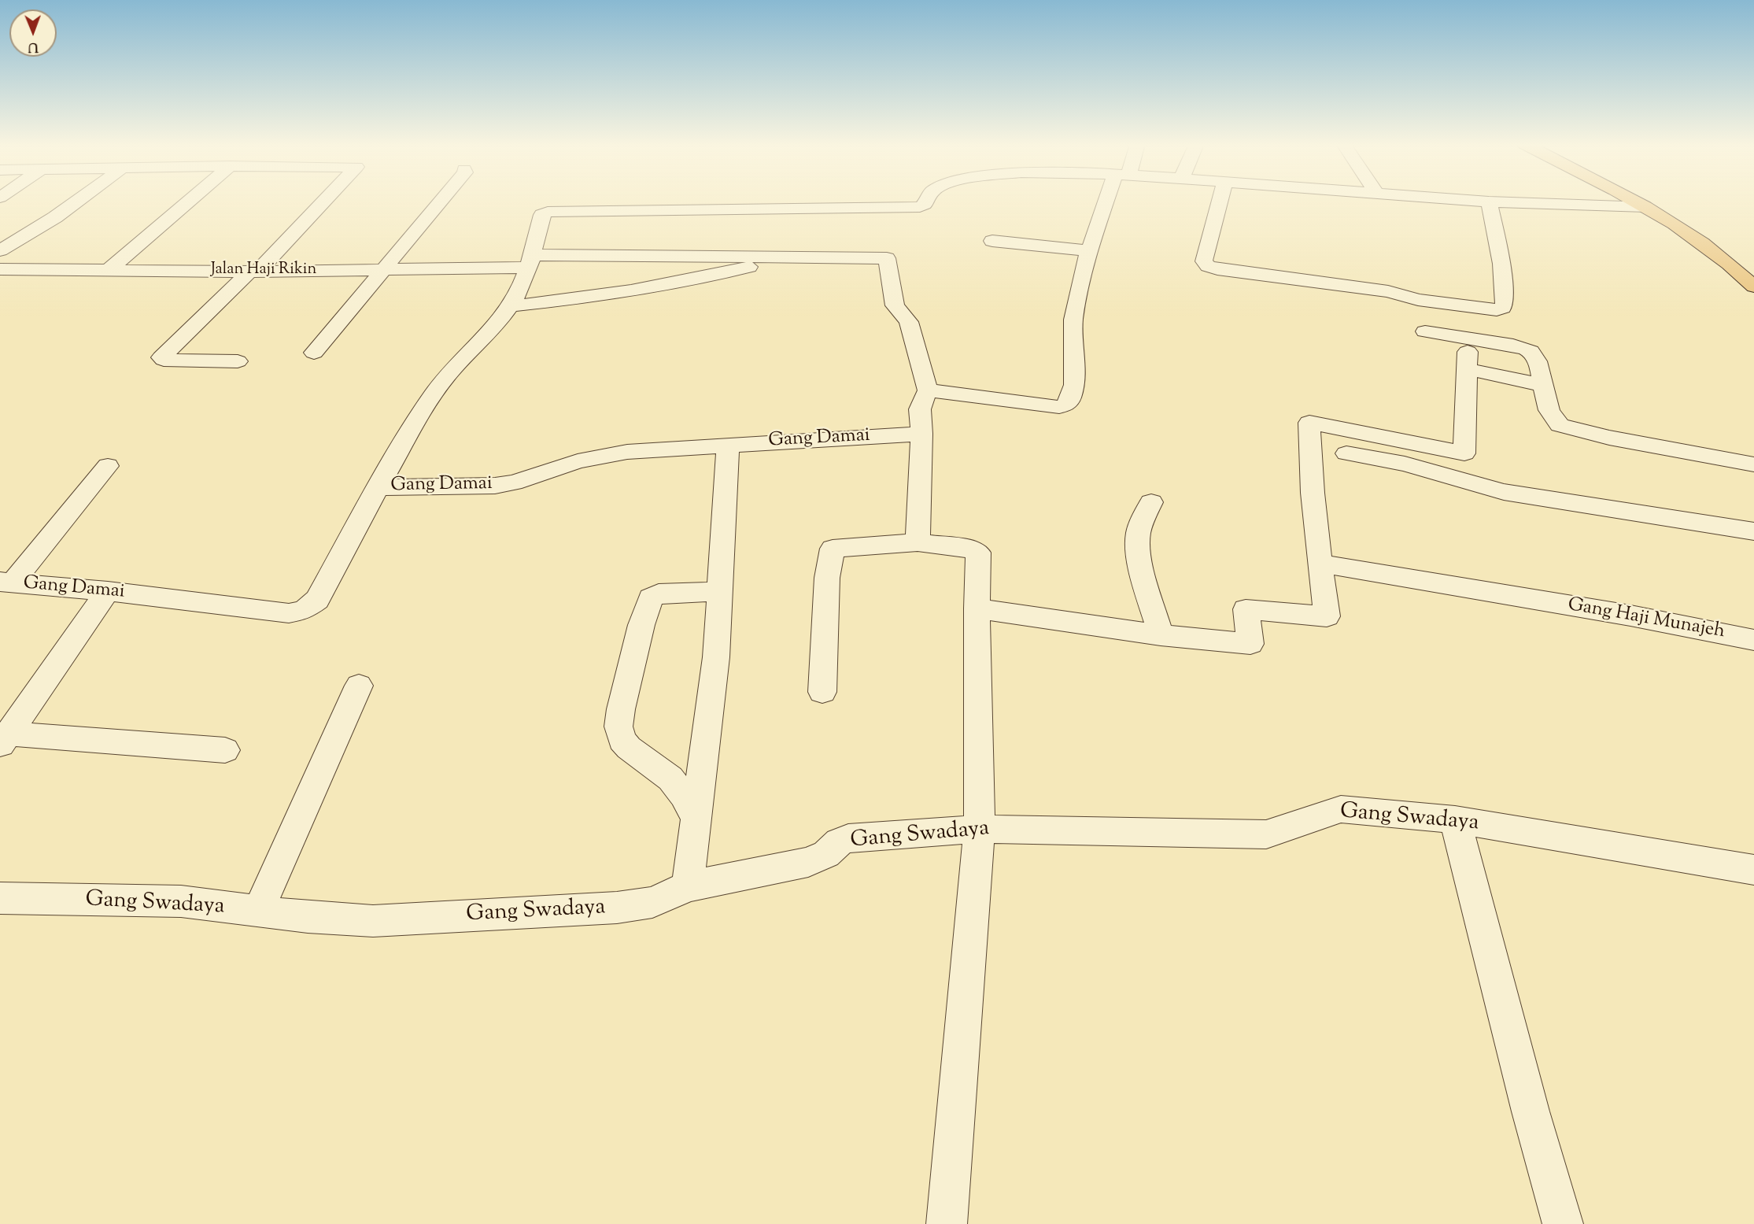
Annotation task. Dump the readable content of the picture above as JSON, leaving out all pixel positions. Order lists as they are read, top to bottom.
{
  "streets": {
    "street": [
      "Jalan Haji Rikin",
      "Gang Damai",
      "Gang Haji Munajeh",
      "Gang Swadaya"
    ]
  },
  "north": "bottom"
}
